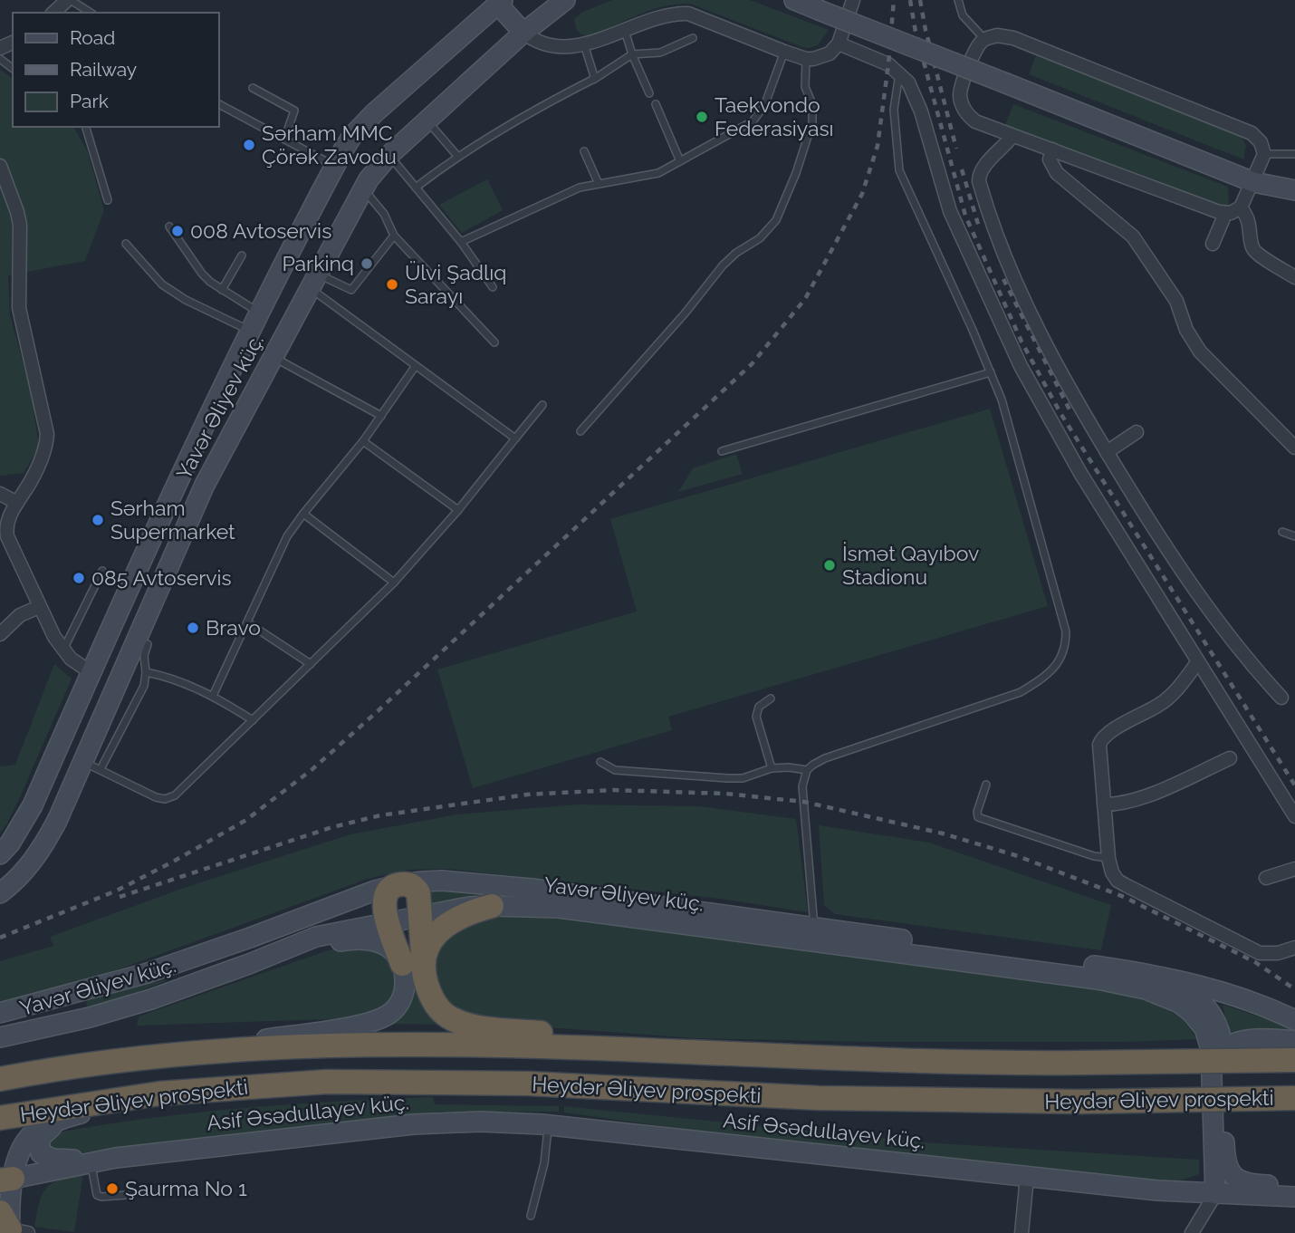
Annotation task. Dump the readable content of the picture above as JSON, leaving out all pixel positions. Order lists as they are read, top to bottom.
{
  "streets": {
    "highway": ["Heydər Əliyev prospekti"],
    "main road": ["Yavər Əliyev küç.", "Asif Əsədullayev küç."]
  },
  "places": [
    "Taekvondo Federasiyası",
    "Sərham MMC Çörək Zavodu",
    "008 Avtoservis",
    "Parkinq",
    "Ülvi Şadlıq Sarayı",
    "Sərham Supermarket",
    "İsmət Qayıbov Stadionu",
    "085 Avtoservis",
    "Bravo",
    "Şaurma No 1"
  ],
  "legend": ["Road", "Railway", "Park"]
}
